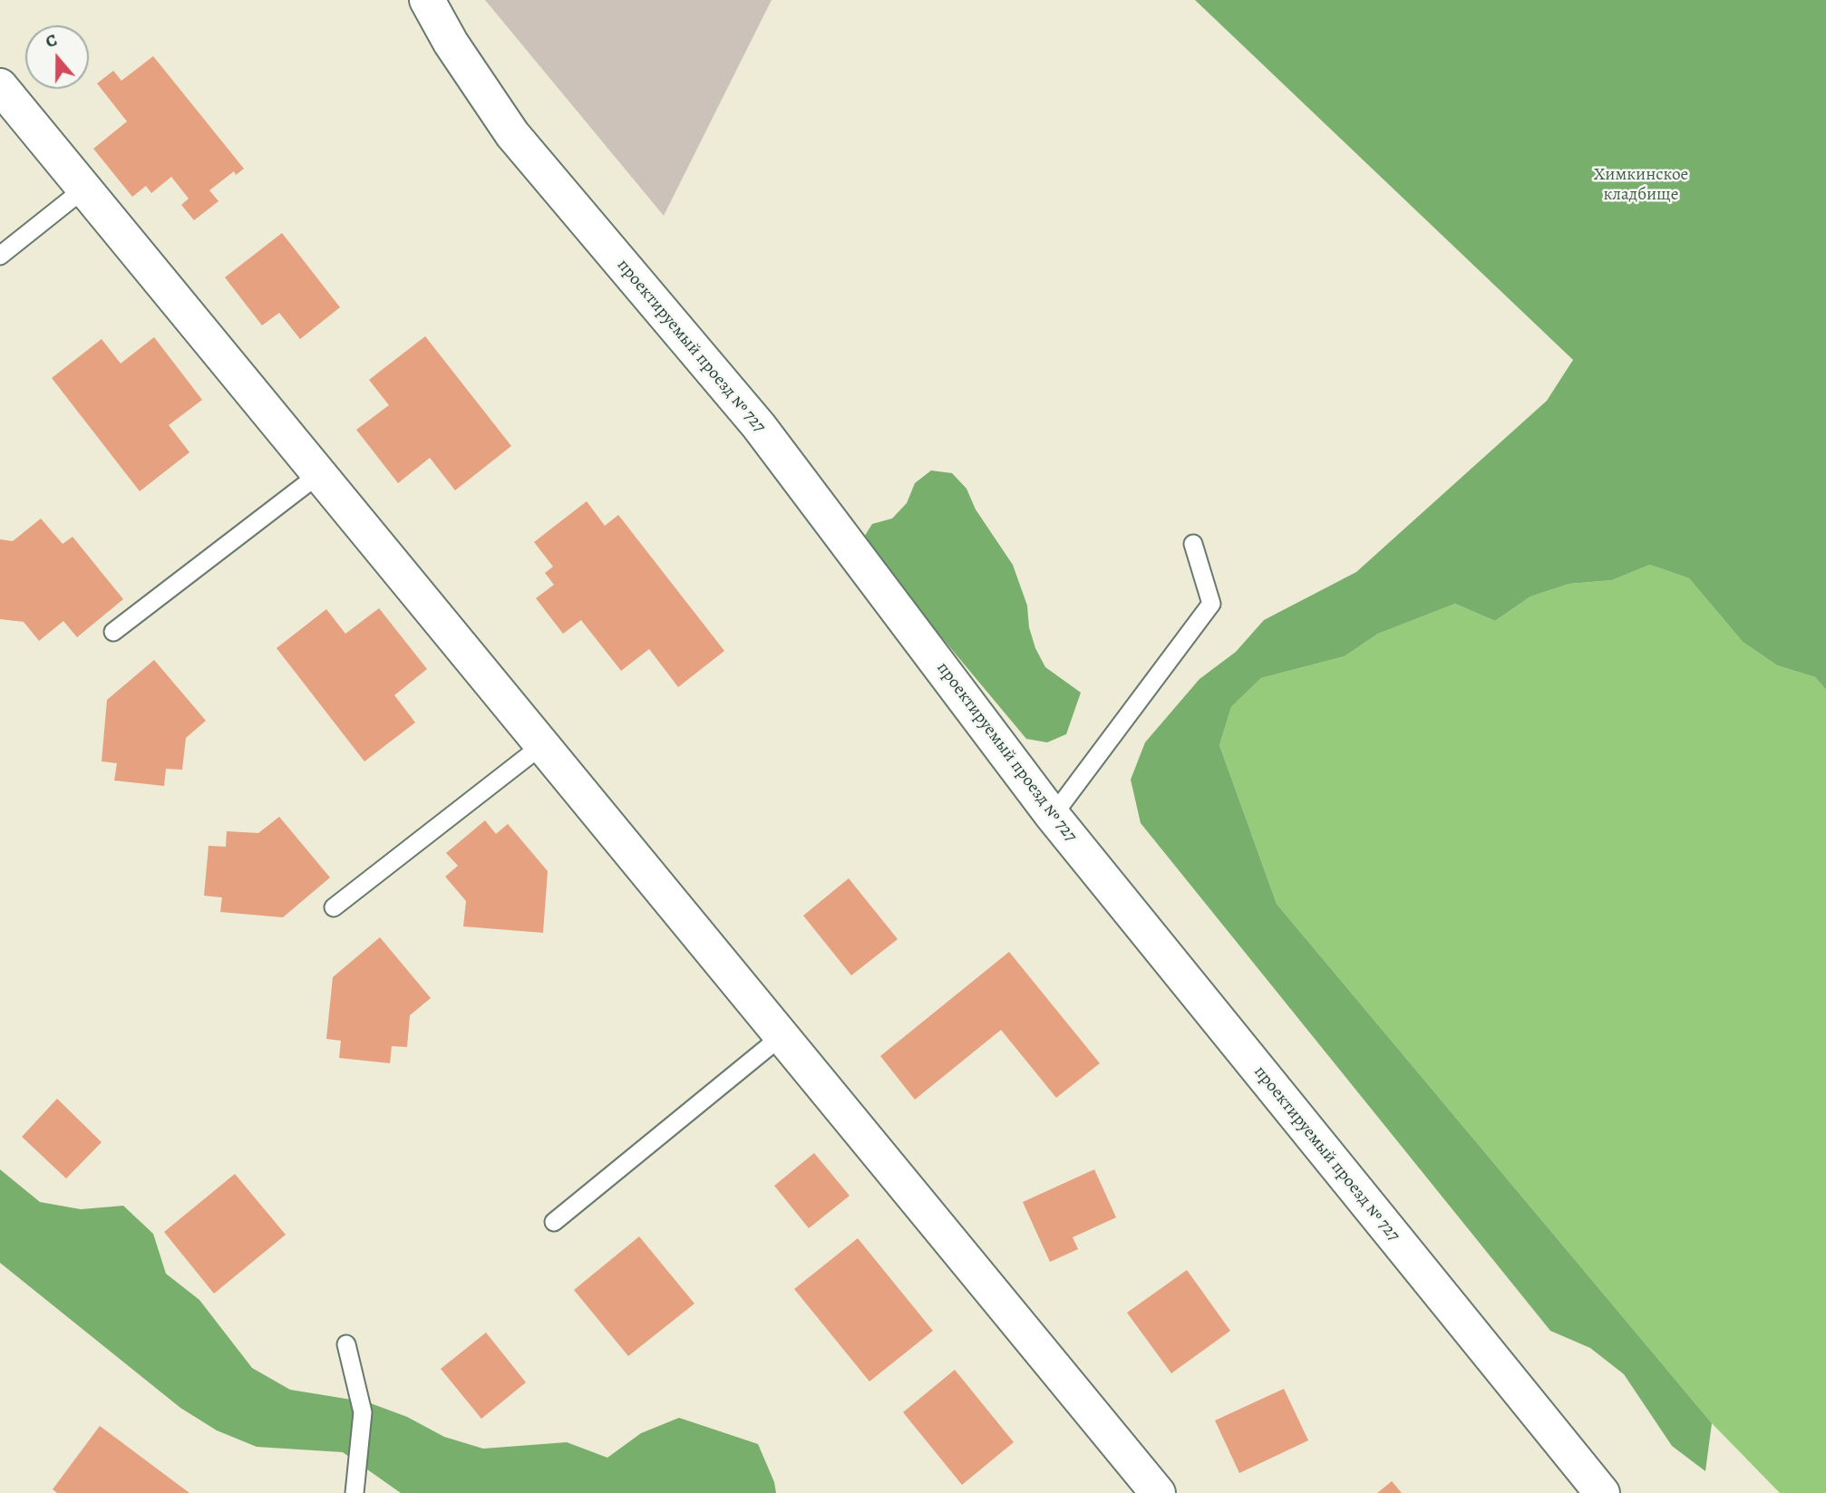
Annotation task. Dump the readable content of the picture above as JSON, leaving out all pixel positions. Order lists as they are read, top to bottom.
{
  "streets": {
    "street": ["проектируемый проезд № 727"]
  },
  "parks": ["Химкинское кладбище"],
  "north": "top"
}
